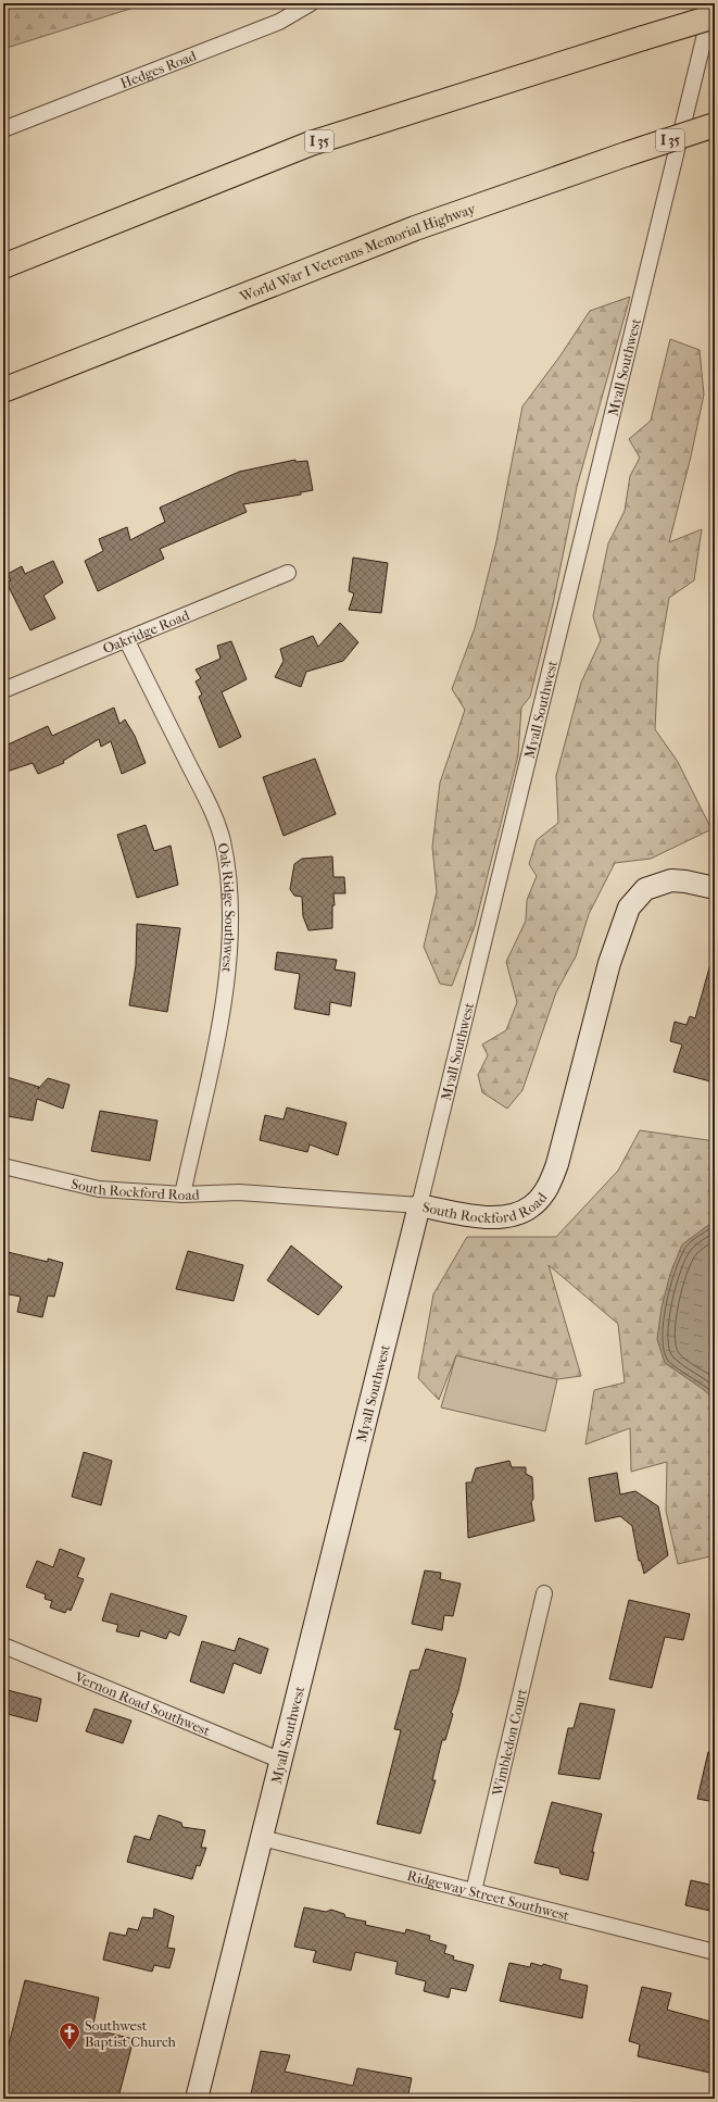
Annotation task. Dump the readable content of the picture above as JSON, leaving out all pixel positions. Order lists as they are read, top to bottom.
{
  "streets": {
    "highway": ["I 35", "World War I Veterans Memorial Highway"],
    "street": [
      "Hedges Road",
      "Myall Southwest",
      "Oakridge Road",
      "Oak Ridge Southwest",
      "South Rockford Road",
      "Vernon Road Southwest",
      "Wimbledon Court",
      "Ridgeway Street Southwest"
    ]
  },
  "crossings": [
    ["Myall Southwest", "South Rockford Road"],
    ["Myall Southwest", "Vernon Road Southwest"],
    ["Myall Southwest", "Ridgeway Street Southwest"],
    ["Oakridge Road", "Oak Ridge Southwest"],
    ["Oak Ridge Southwest", "South Rockford Road"],
    ["Wimbledon Court", "Ridgeway Street Southwest"]
  ],
  "places": {
    "church": ["Southwest Baptist Church"]
  }
}
